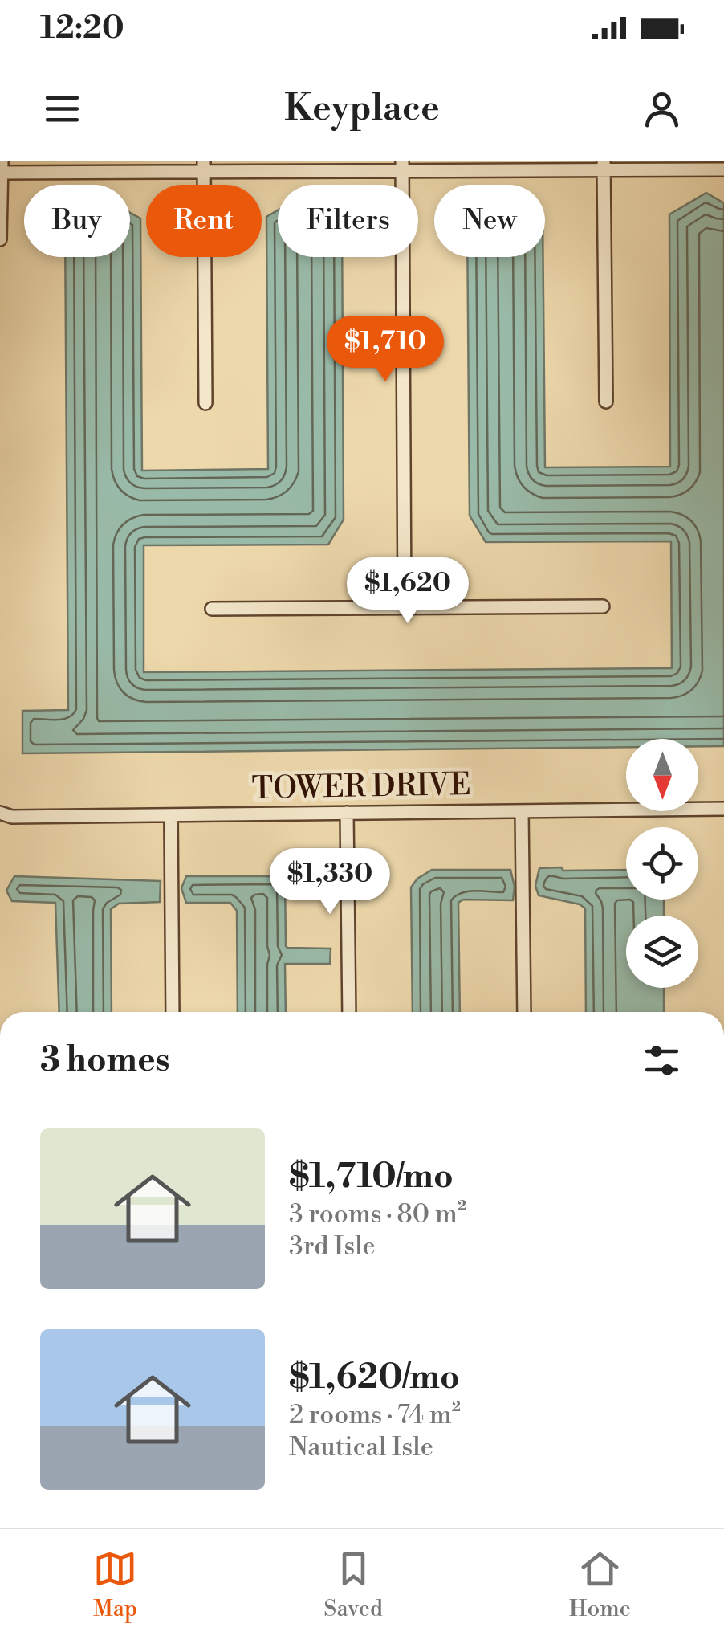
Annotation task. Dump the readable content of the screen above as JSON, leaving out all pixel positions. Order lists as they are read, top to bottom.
{
  "streets": {
    "street": ["TOWER DRIVE"]
  },
  "north": "bottom",
  "page": {
    "status": "12:20",
    "header": "Keyplace",
    "chip": [
      "Buy",
      "Rent",
      "Filters",
      "New"
    ],
    "price": ["$1,710", "$1,620", "$1,330"],
    "heading": "3 homes",
    "list": [
      {
        "name": "$1,710/mo",
        "note": "3 rooms · 80 m² · 3rd Isle"
      },
      {
        "name": "$1,620/mo",
        "note": "2 rooms · 74 m² · Nautical Isle"
      }
    ],
    "tabs": ["Map", "Saved", "Home"]
  }
}
